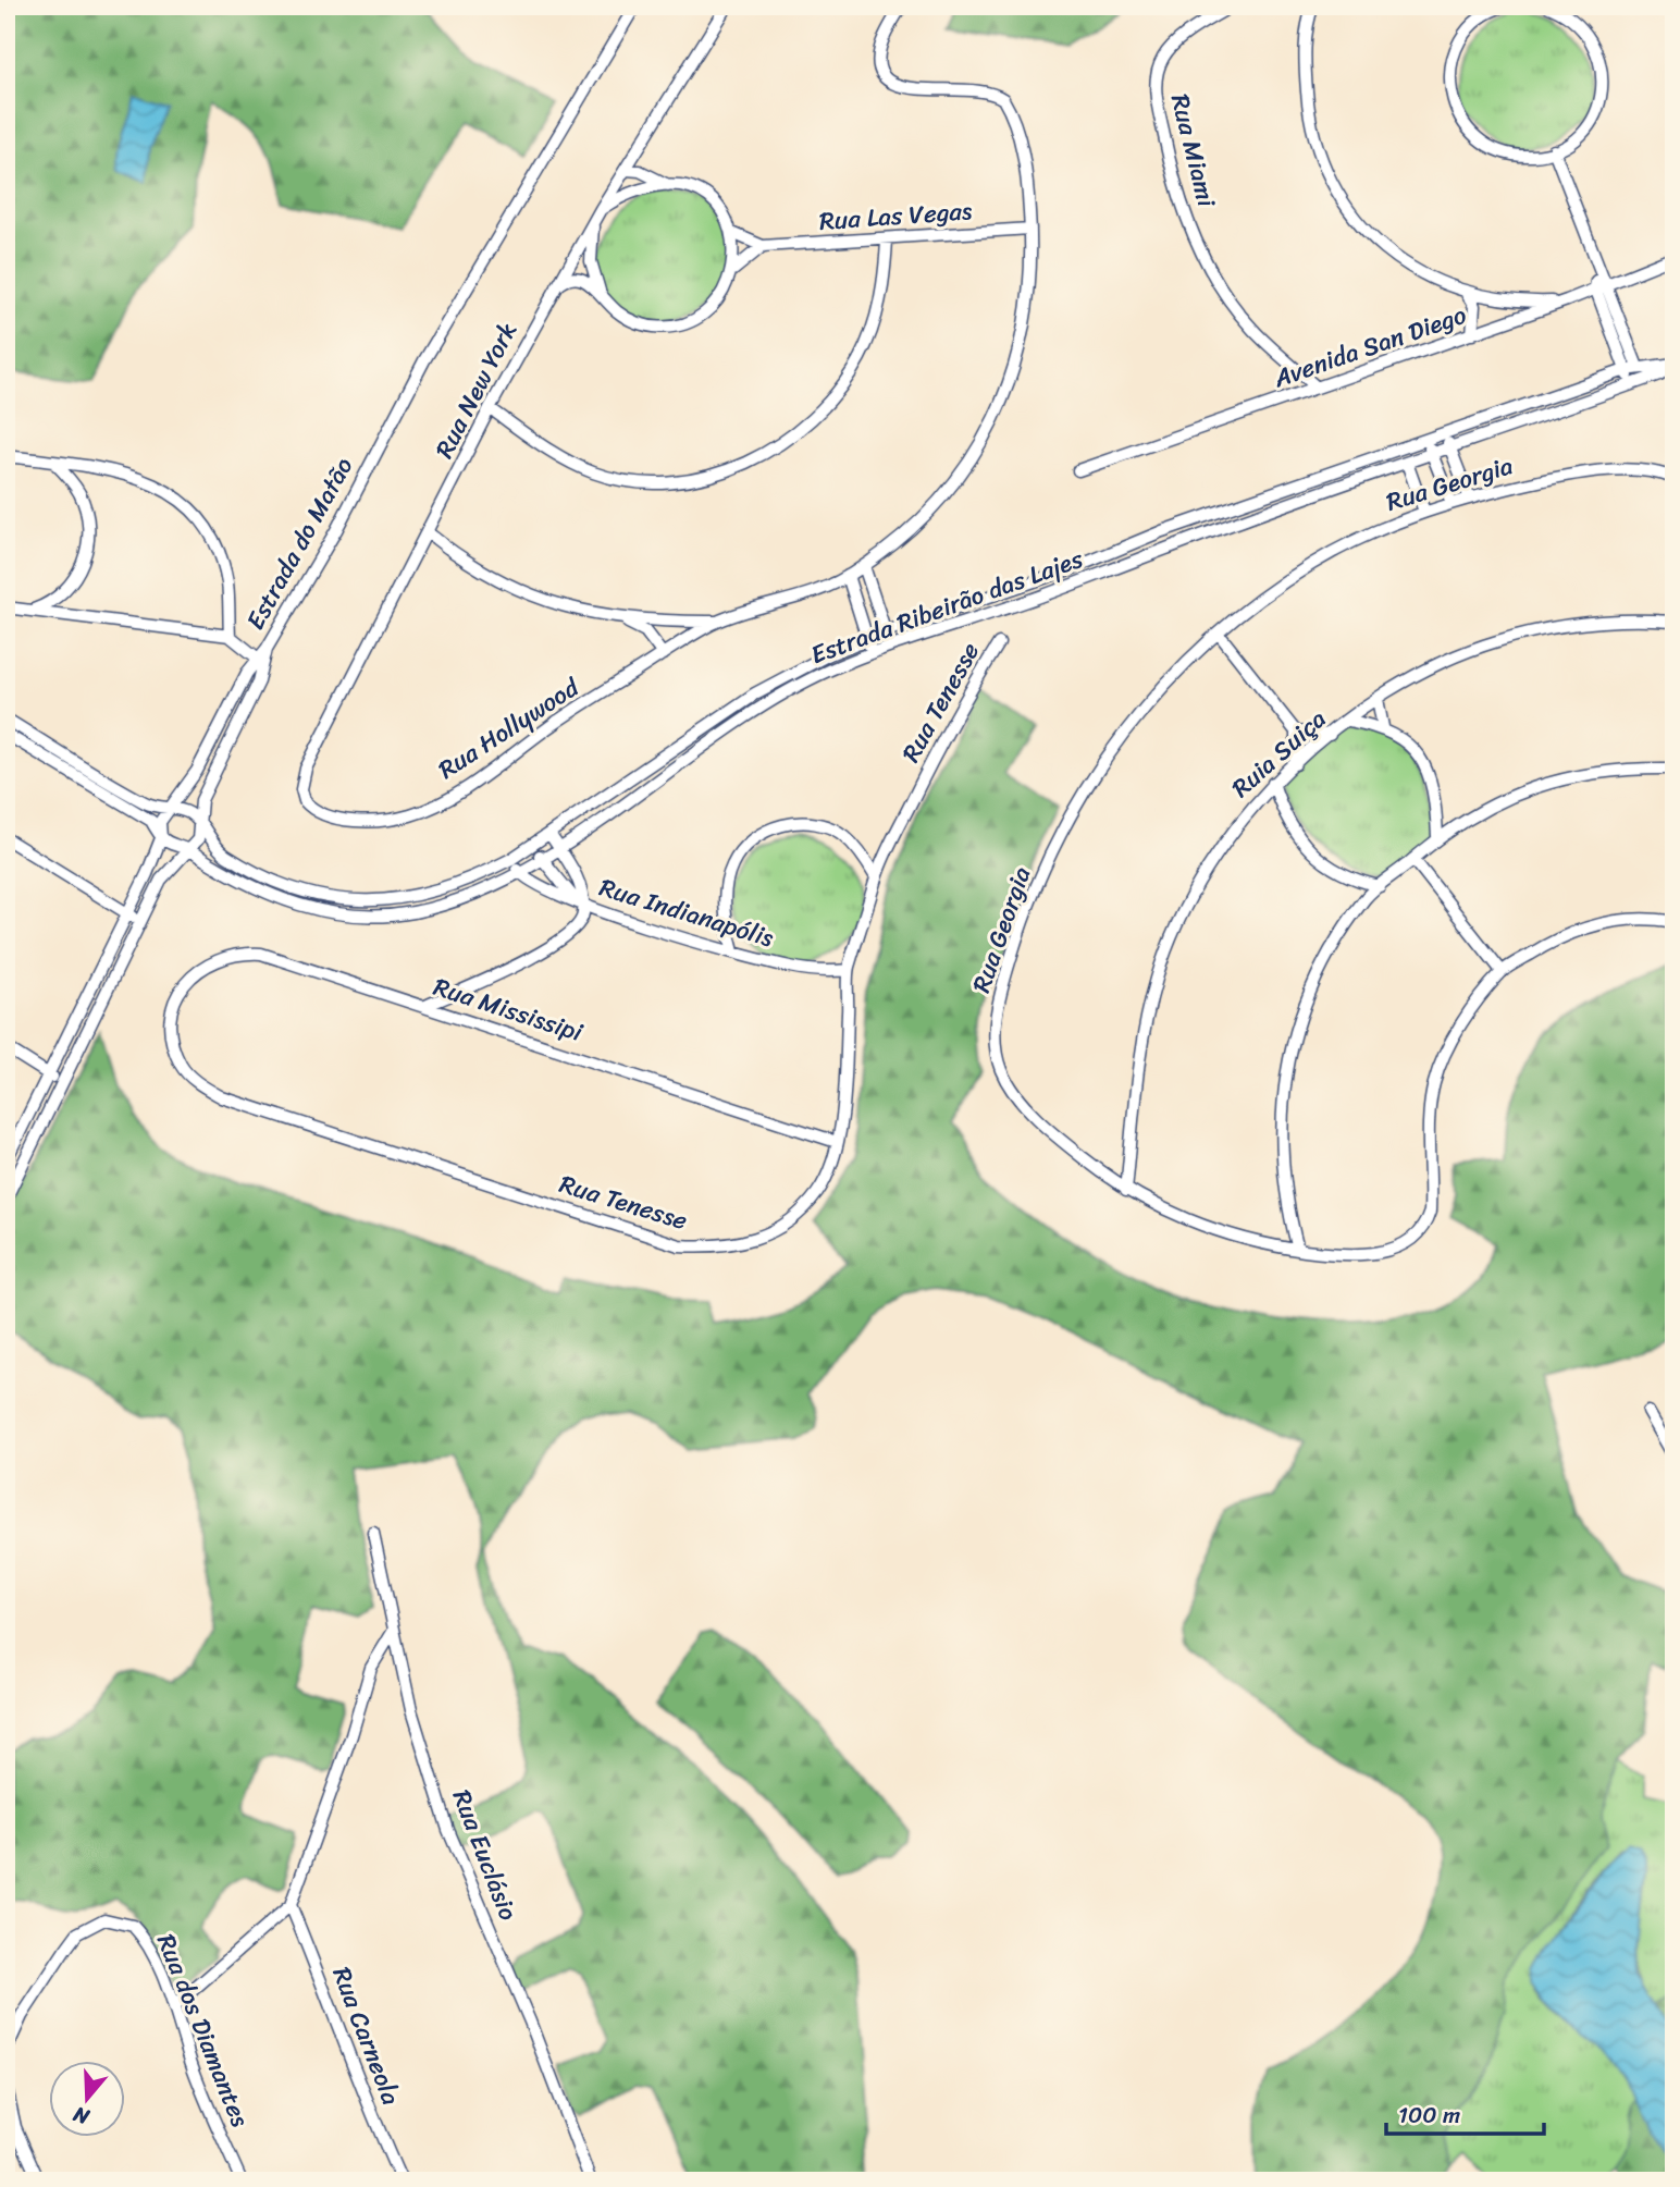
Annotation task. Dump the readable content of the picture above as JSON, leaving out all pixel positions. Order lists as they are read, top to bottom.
{
  "streets": {
    "street": [
      "Rua Miami",
      "Rua Las Vegas",
      "Avenida San Diego",
      "Rua New York",
      "Rua Georgia",
      "Estrada do Matão",
      "Estrada Ribeirão das Lajes",
      "Rua Tenesse",
      "Rua Hollywood",
      "Ruia Suiça",
      "Rua Indianapólis",
      "Rua Mississipi",
      "Rua Euclásio",
      "Rua dos Diamantes",
      "Rua Carneola"
    ]
  },
  "crossings": [
    ["Rua Miami", "Avenida San Diego"],
    ["Rua Las Vegas", "Rua New York"],
    ["Rua Las Vegas", "Rua Hollywood"],
    ["Rua New York", "Rua Hollywood"],
    ["Rua Georgia", "Ruia Suiça"],
    ["Estrada do Matão", "Estrada Ribeirão das Lajes"],
    ["Estrada Ribeirão das Lajes", "Rua Indianapólis"],
    ["Rua Tenesse", "Rua Indianapólis"],
    ["Rua Tenesse", "Rua Mississipi"]
  ],
  "scale_bar": "100 m",
  "north": "bottom"
}
